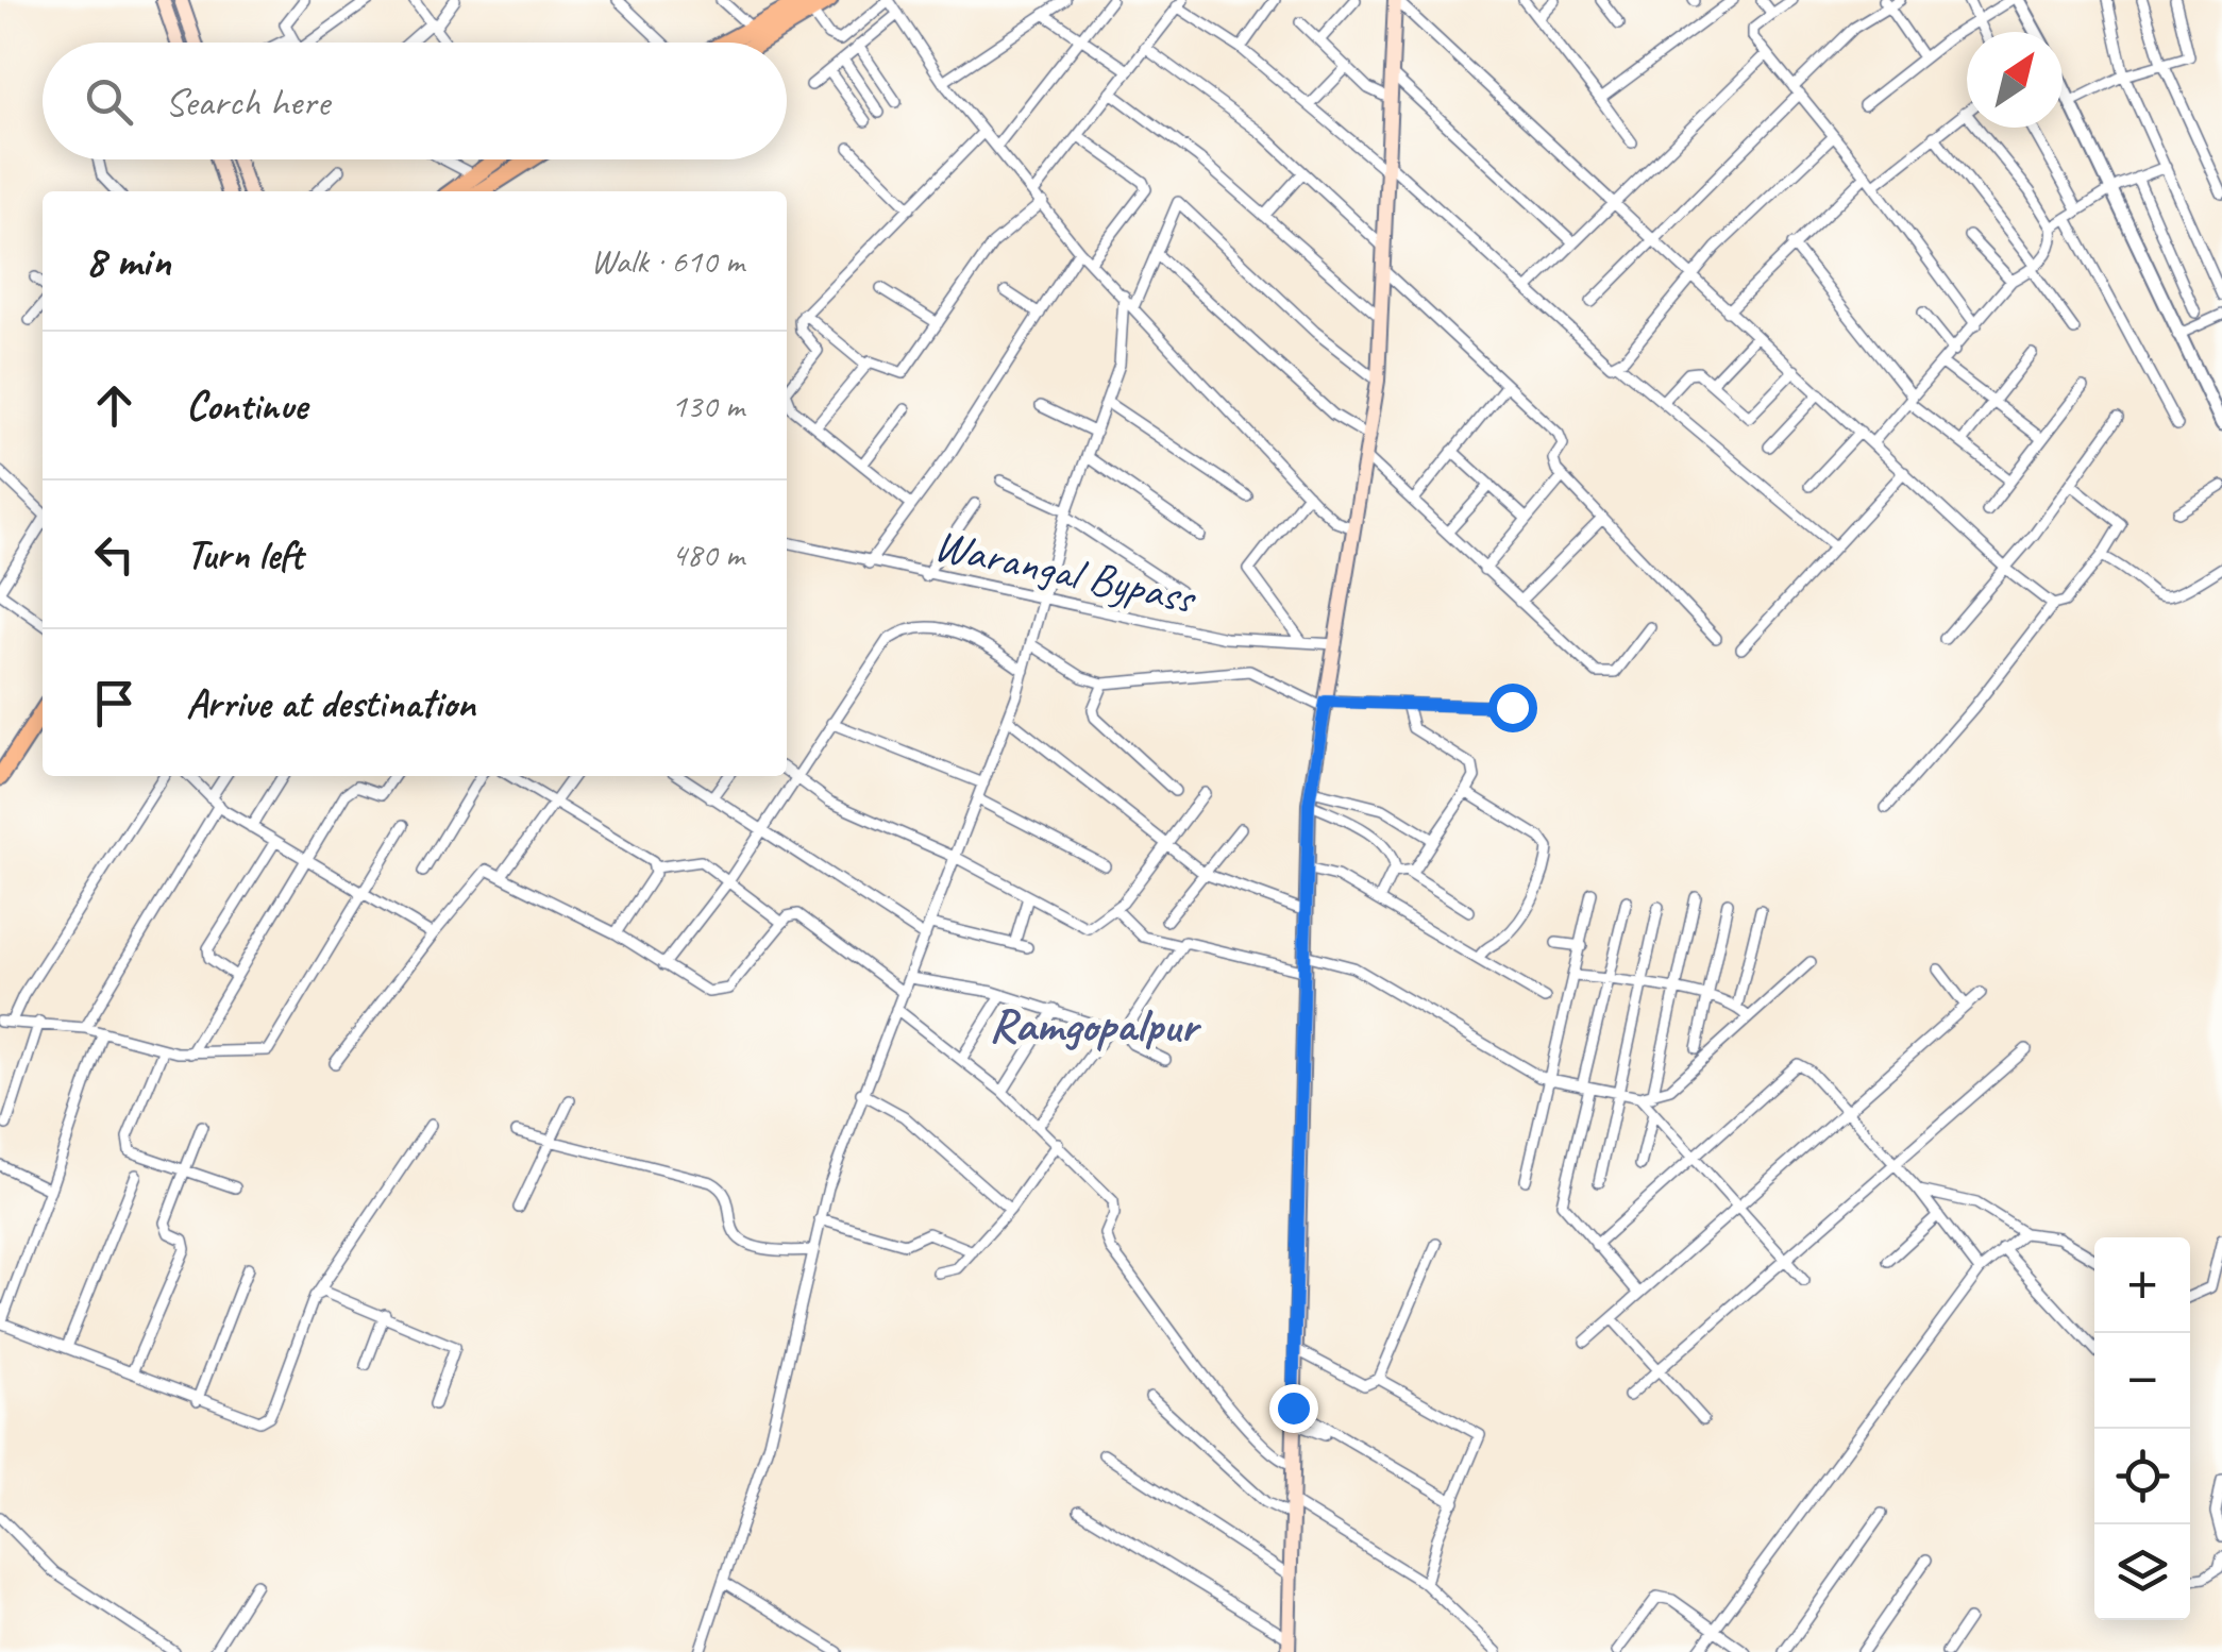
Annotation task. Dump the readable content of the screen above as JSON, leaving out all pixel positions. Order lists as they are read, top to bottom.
{
  "streets": {
    "street": ["Warangal Bypass"]
  },
  "districts": ["Ramgopalpur"],
  "north": "top right",
  "page": {
    "search": "Search here",
    "heading": ["8 min", "Walk · 610 m"],
    "list": [
      ["Continue", "130 m"],
      ["Turn left", "480 m"],
      "Arrive at destination"
    ],
    "map_buttons": ["+", "−"]
  }
}
